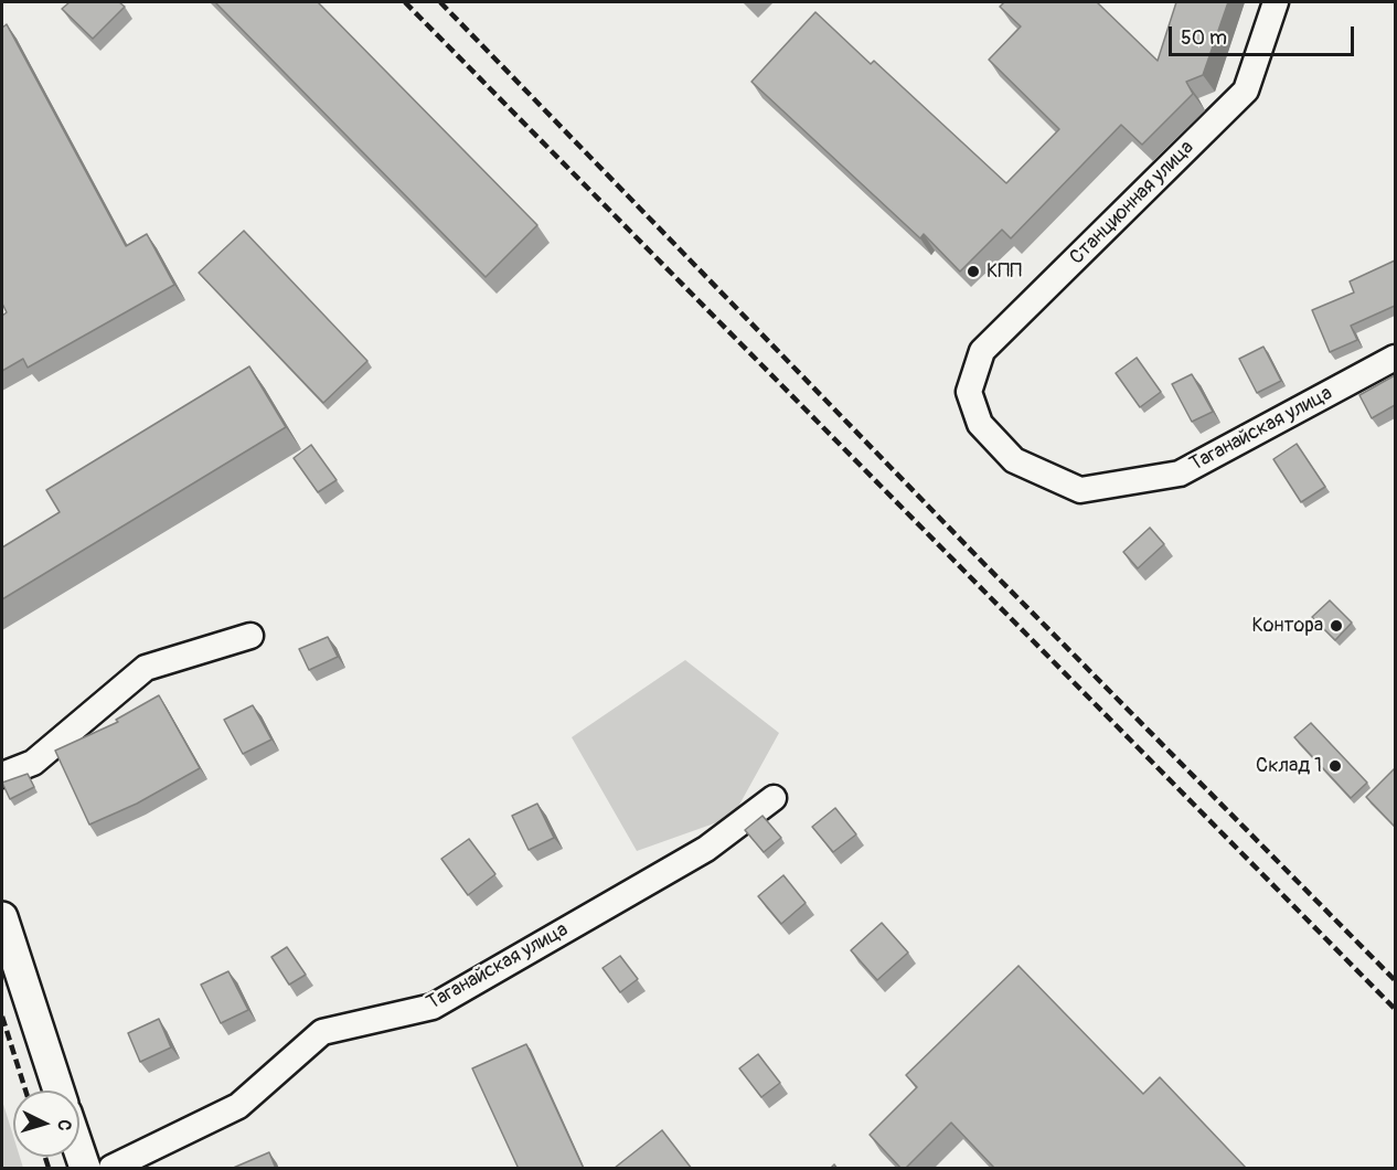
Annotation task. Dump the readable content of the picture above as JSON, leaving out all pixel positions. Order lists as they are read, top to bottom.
{
  "streets": {
    "street": ["Станционная улица", "Таганайская улица"]
  },
  "crossings": [
    ["Станционная улица", "Таганайская улица"]
  ],
  "places": ["КПП", "Контора", "Склад 1"],
  "scale_bar": "50 m",
  "north": "right"
}
